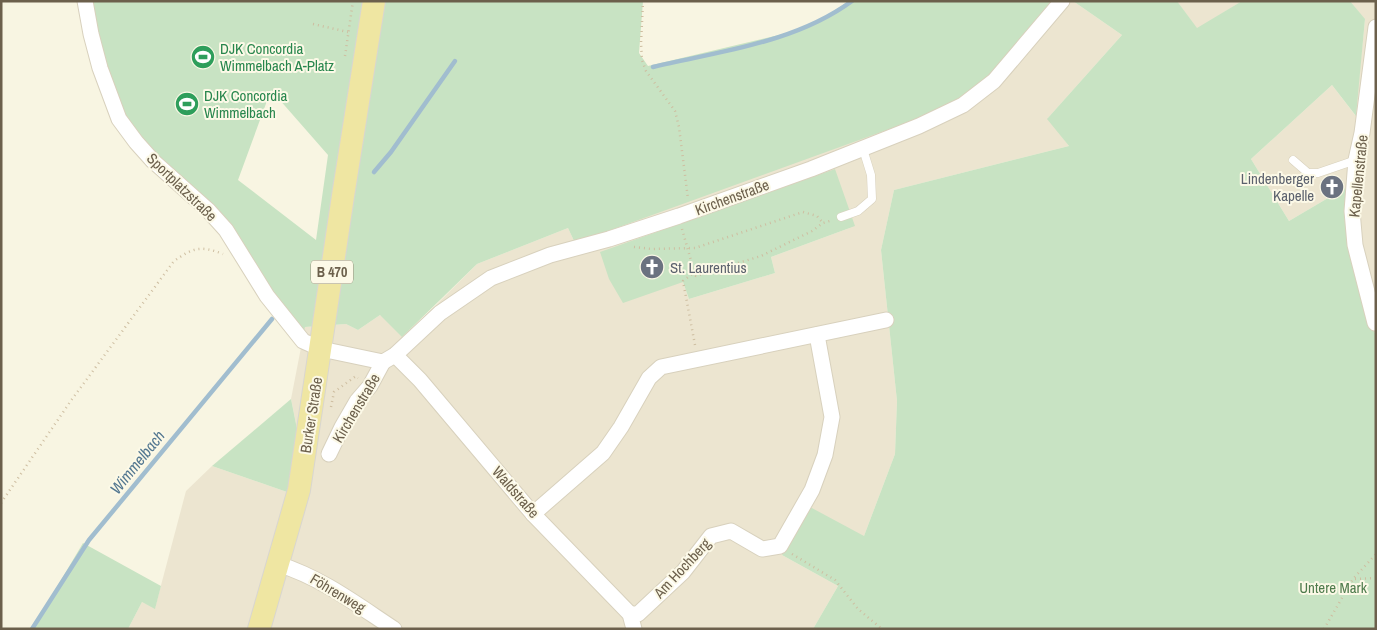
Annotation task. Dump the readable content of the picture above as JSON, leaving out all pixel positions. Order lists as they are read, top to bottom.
{
  "streets": {
    "main road": ["B 470", "Burker Straße"],
    "street": [
      "Kapellenstraße",
      "Sportplatzstraße",
      "Kirchenstraße",
      "Waldstraße",
      "Am Hochberg",
      "Föhrenweg"
    ]
  },
  "crossings": [
    ["Sportplatzstraße", "Kirchenstraße"],
    ["Sportplatzstraße", "Burker Straße"],
    ["Kirchenstraße", "Burker Straße"],
    ["Kirchenstraße", "Waldstraße"],
    ["Burker Straße", "Föhrenweg"],
    ["Waldstraße", "Am Hochberg"]
  ],
  "water": ["Wimmelbach"],
  "parks": ["Untere Mark"],
  "places": {
    "sports": ["DJK Concordia Wimmelbach A-Platz", "DJK Concordia Wimmelbach"],
    "church": ["Lindenberger Kapelle", "St. Laurentius"]
  }
}
